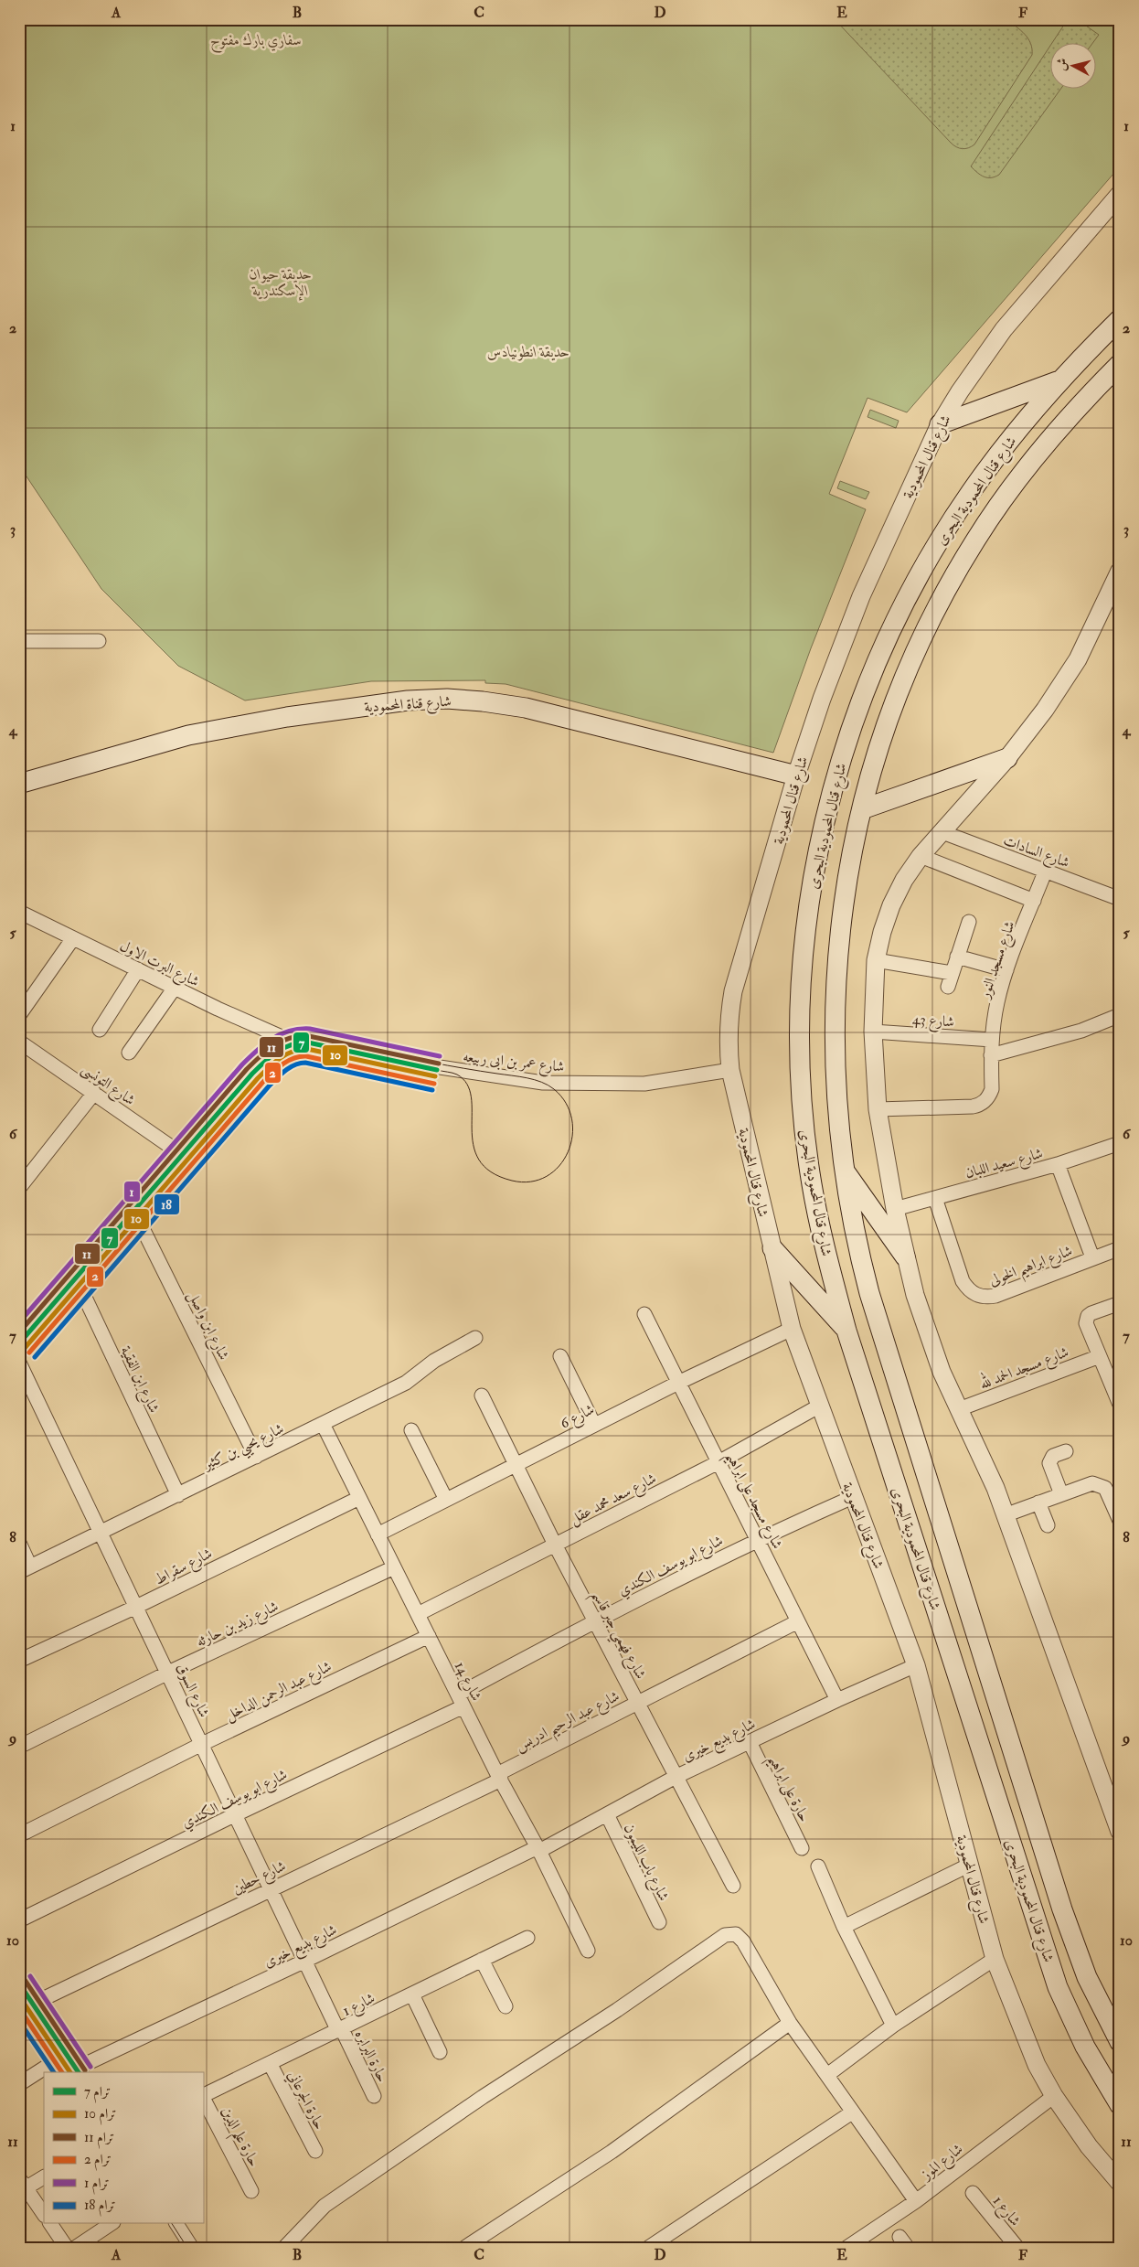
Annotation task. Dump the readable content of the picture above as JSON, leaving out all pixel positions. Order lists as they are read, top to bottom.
{
  "streets": {
    "main road": ["شارع قنال المحمودية البحرى", "شارع قناة المحمودية"],
    "street": [
      "شارع قنال المحمودية",
      "شارع السادات",
      "شارع مسجد النور",
      "شارع البرت الاول",
      "شارع 43",
      "شارع عمر بن ابى ربيعه",
      "شارع التونسى",
      "شارع سعيد اللبان",
      "شارع ابراهيم الخولى",
      "شارع ابن واصل",
      "شارع مسجد الحمد لله",
      "شارع ابن الفقية",
      "شارع 6",
      "شارع يحيي بن كثير",
      "شارع سعد محمد عقل",
      "شارع مسجد على ابراهيم",
      "شارع ابو يوسف الكندي",
      "شارع سقراط",
      "شارع زيد بن حارثه",
      "شارع فهمي جبر قاسم",
      "شارع 14",
      "شارع السوق",
      "شارع عبد الرحمن الداخل",
      "شارع عبد الرحيم ادريس",
      "شارع بديع خيرى",
      "حارة على ابراهيم",
      "شارع باب الليمون",
      "شارع حطين",
      "شارع 1",
      "حارة البرابره",
      "حارة الجرعاني",
      "حارة علم الدين",
      "شارع الموز"
    ]
  },
  "crossings": [
    ["شارع قنال المحمودية", "شارع قناة المحمودية"],
    ["شارع قنال المحمودية", "شارع عمر بن ابى ربيعه"],
    ["شارع قنال المحمودية", "شارع 6"],
    ["شارع قنال المحمودية", "شارع سعد محمد عقل"],
    ["شارع قنال المحمودية", "شارع ابو يوسف الكندي"],
    ["شارع قنال المحمودية", "شارع بديع خيرى"],
    ["شارع قنال المحمودية", "شارع الموز"],
    ["شارع السادات", "شارع مسجد النور"],
    ["شارع مسجد النور", "شارع 43"],
    ["شارع البرت الاول", "شارع عمر بن ابى ربيعه"],
    ["شارع سعيد اللبان", "شارع ابراهيم الخولى"],
    ["شارع ابن واصل", "شارع يحيي بن كثير"],
    ["شارع ابن الفقية", "شارع يحيي بن كثير"],
    ["شارع 6", "شارع مسجد على ابراهيم"],
    ["شارع 6", "شارع فهمي جبر قاسم"],
    ["شارع 6", "شارع 14"],
    ["شارع يحيي بن كثير", "شارع 14"],
    ["شارع يحيي بن كثير", "شارع السوق"],
    ["شارع سعد محمد عقل", "شارع مسجد على ابراهيم"],
    ["شارع سعد محمد عقل", "شارع فهمي جبر قاسم"],
    ["شارع سعد محمد عقل", "شارع 14"],
    ["شارع مسجد على ابراهيم", "شارع ابو يوسف الكندي"],
    ["شارع مسجد على ابراهيم", "شارع عبد الرحيم ادريس"],
    ["شارع مسجد على ابراهيم", "شارع بديع خيرى"],
    ["شارع ابو يوسف الكندي", "شارع فهمي جبر قاسم"],
    ["شارع ابو يوسف الكندي", "شارع 14"],
    ["شارع ابو يوسف الكندي", "شارع السوق"],
    ["شارع سقراط", "شارع 14"],
    ["شارع سقراط", "شارع السوق"],
    ["شارع زيد بن حارثه", "شارع 14"],
    ["شارع زيد بن حارثه", "شارع السوق"],
    ["شارع فهمي جبر قاسم", "شارع عبد الرحيم ادريس"],
    ["شارع فهمي جبر قاسم", "شارع بديع خيرى"],
    ["شارع 14", "شارع عبد الرحمن الداخل"],
    ["شارع 14", "شارع عبد الرحيم ادريس"],
    ["شارع 14", "شارع بديع خيرى"],
    ["شارع 14", "شارع حطين"],
    ["شارع السوق", "شارع عبد الرحمن الداخل"],
    ["شارع السوق", "شارع بديع خيرى"],
    ["شارع السوق", "شارع حطين"],
    ["شارع السوق", "شارع 1"],
    ["شارع السوق", "حارة البرابره"],
    ["شارع عبد الرحيم ادريس", "شارع حطين"],
    ["شارع بديع خيرى", "حارة على ابراهيم"],
    ["شارع بديع خيرى", "شارع باب الليمون"],
    ["شارع 1", "حارة البرابره"],
    ["شارع 1", "حارة الجرعاني"]
  ],
  "parks": ["سفاري بارك مفتوح", "حديقة حيوان الإسكندرية", "حديقة انطونيادس"],
  "lines": [
    "tram line 1",
    "tram line 11",
    "tram line 7",
    "tram line 10",
    "tram line 2",
    "tram line 18"
  ],
  "legend": [
    "ترام 7",
    "ترام 10",
    "ترام 11",
    "ترام 2",
    "ترام 1",
    "ترام 18"
  ],
  "north": "left",
  "grid": {
    "columns": [
      "A",
      "B",
      "C",
      "D",
      "E",
      "F"
    ],
    "rows": [
      "1",
      "2",
      "3",
      "4",
      "5",
      "6",
      "7",
      "8",
      "9",
      "10",
      "11"
    ]
  }
}
